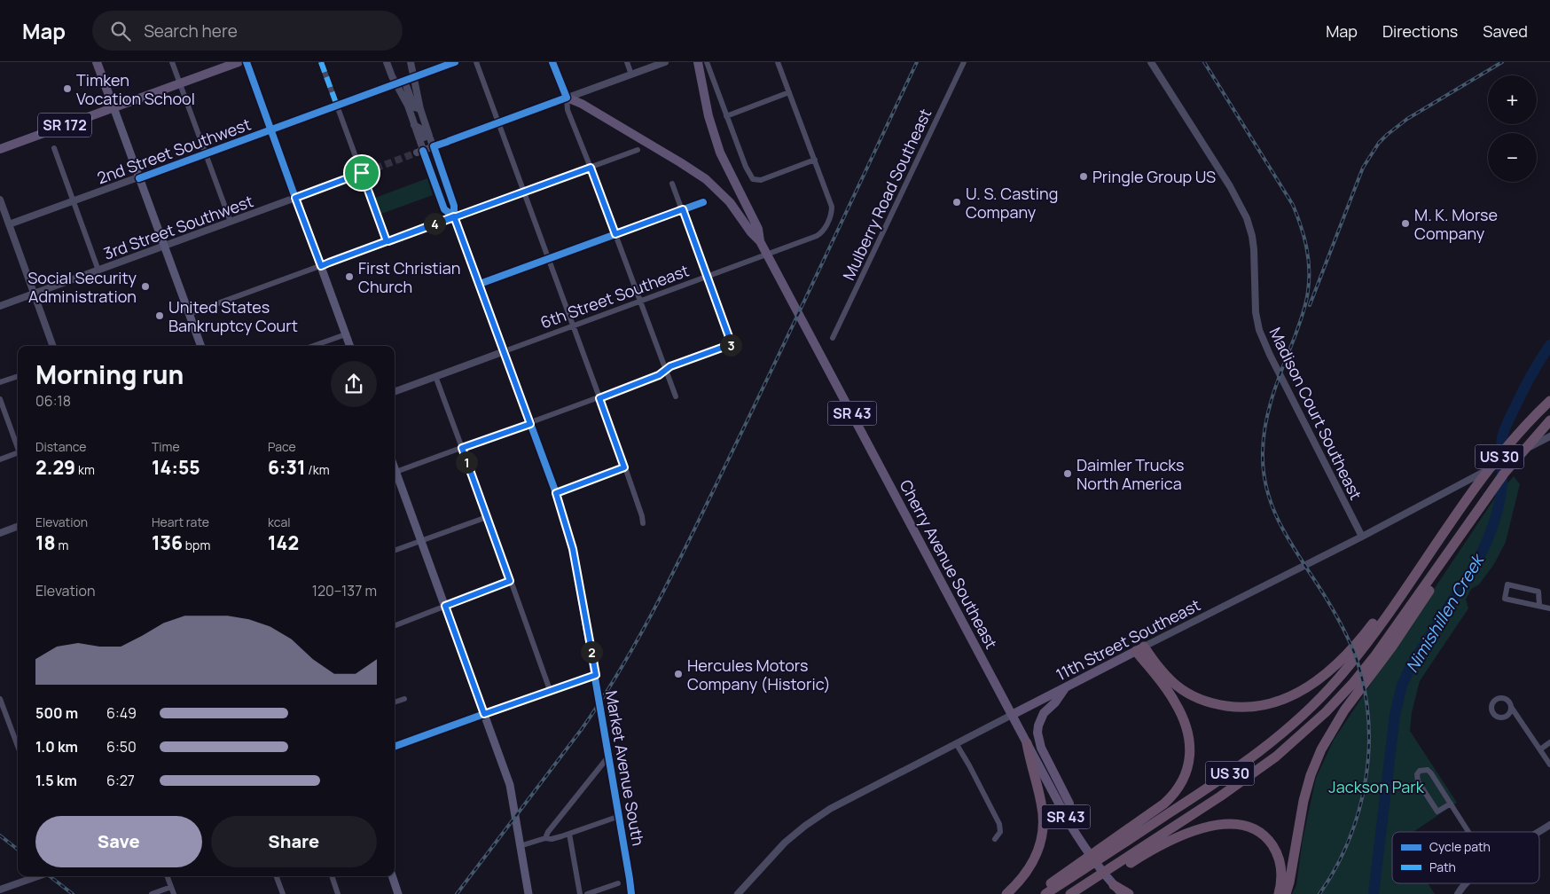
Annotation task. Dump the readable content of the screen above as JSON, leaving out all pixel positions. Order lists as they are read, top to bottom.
{
  "streets": {
    "highway": ["US 30"],
    "main road": [
      "SR 172",
      "SR 43",
      "Cherry Avenue Southeast",
      "11th Street Southeast"
    ],
    "street": [
      "2nd Street Southwest",
      "Mulberry Road Southeast",
      "3rd Street Southwest",
      "6th Street Southeast",
      "Madison Court Southeast",
      "Market Avenue South"
    ]
  },
  "crossings": [
    ["2nd Street Southwest", "Market Avenue South"],
    ["6th Street Southeast", "Market Avenue South"],
    ["Madison Court Southeast", "11th Street Southeast"],
    ["Cherry Avenue Southeast", "11th Street Southeast"]
  ],
  "water": ["Nimishillen Creek"],
  "parks": ["Jackson Park"],
  "places": [
    "Timken Vocation School",
    "Pringle Group US",
    "U. S. Casting Company",
    "M. K. Morse Company",
    "First Christian Church",
    "Social Security Administration",
    "United States Bankruptcy Court",
    "Daimler Trucks North America",
    "Hercules Motors Company (Historic)"
  ],
  "legend": ["Cycle path", "Path"],
  "page": {
    "header": "Map",
    "search": "Search here",
    "nav": ["Map", "Directions", "Saved"],
    "map_buttons": ["+", "−"],
    "pins": [
      "4",
      "3",
      "1",
      "2"
    ],
    "heading": ["Morning run", "06:18"],
    "stats": [
      ["Distance", "2.29 km"],
      ["Time", "14:55"],
      ["Pace", "6:31 /km"],
      ["Elevation", "18 m"],
      ["Heart rate", "136 bpm"],
      ["kcal", "142"]
    ],
    "chart": ["Elevation", "120–137 m"],
    "list": [
      {
        "name": "500 m",
        "note": "6:49"
      },
      {
        "name": "1.0 km",
        "note": "6:50"
      },
      {
        "name": "1.5 km",
        "note": "6:27"
      }
    ],
    "buttons": ["Save", "Share"]
  }
}
